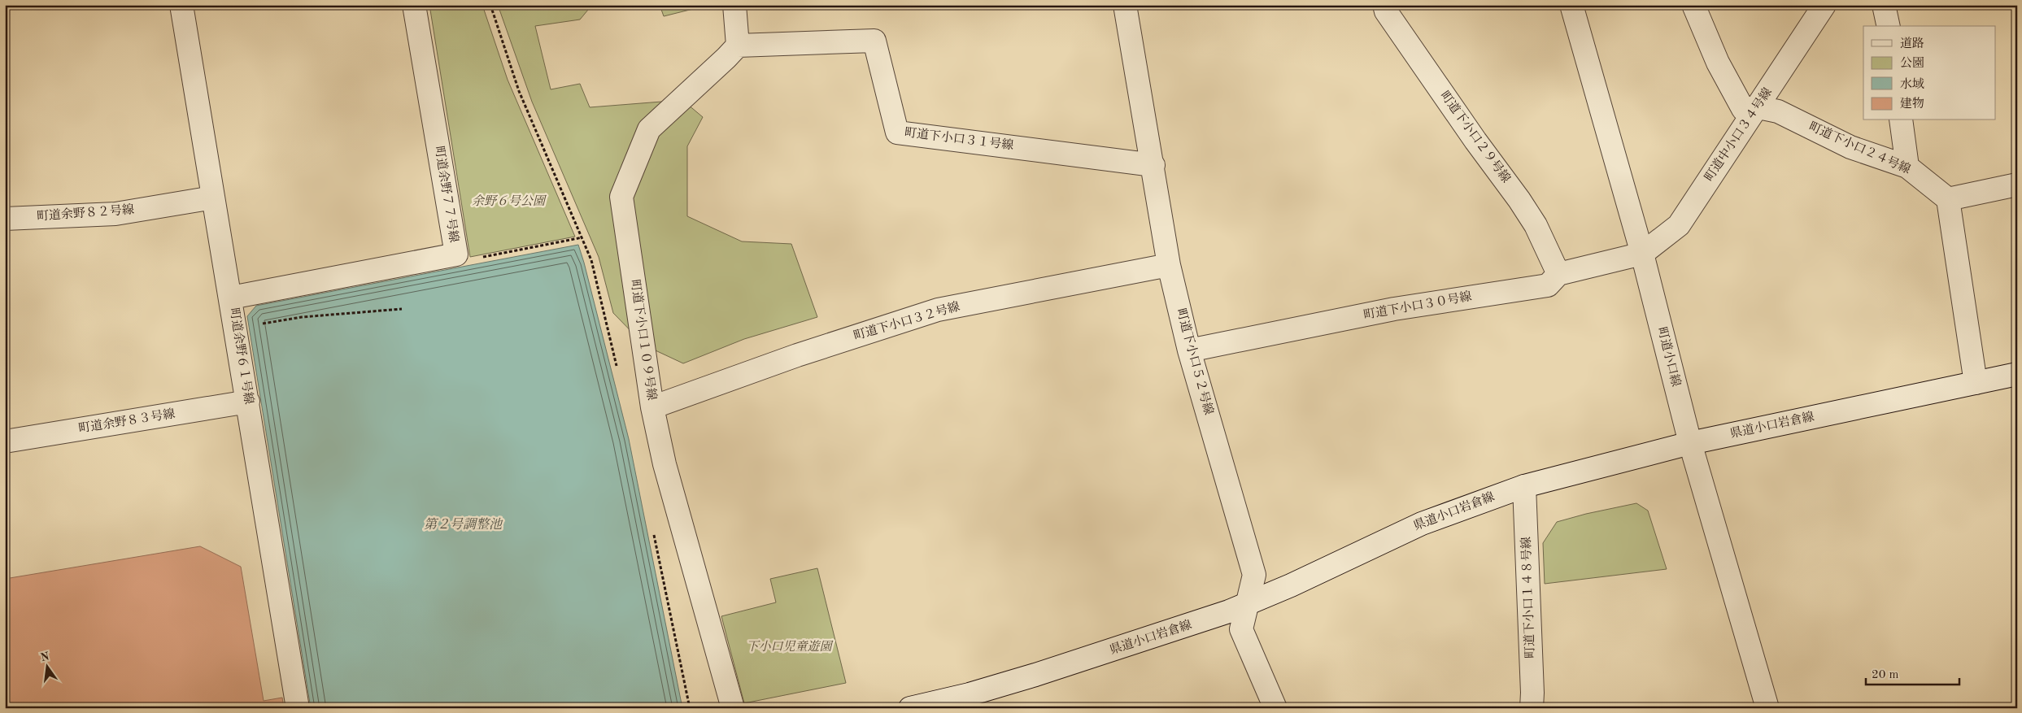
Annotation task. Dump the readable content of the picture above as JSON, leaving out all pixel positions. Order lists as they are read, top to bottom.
{
  "streets": {
    "street": [
      "町道中小口３４号線",
      "町道下小口２９号線",
      "町道下小口３１号線",
      "町道下小口２４号線",
      "町道余野７７号線",
      "町道余野８２号線",
      "町道下小口３０号線",
      "町道下小口３２号線",
      "町道下小口１０９号線",
      "町道余野６１号線",
      "町道小口線",
      "町道下小口５２号線",
      "町道余野８３号線",
      "県道小口岩倉線",
      "町道下小口１４８号線"
    ]
  },
  "crossings": [
    ["町道中小口３４号線", "町道下小口２４号線"],
    ["町道中小口３４号線", "町道下小口３０号線"],
    ["町道中小口３４号線", "町道小口線"],
    ["町道下小口２９号線", "町道下小口３０号線"],
    ["町道下小口３１号線", "町道下小口１０９号線"],
    ["町道下小口３１号線", "町道下小口５２号線"],
    ["町道余野７７号線", "町道余野６１号線"],
    ["町道余野８２号線", "町道余野６１号線"],
    ["町道下小口３０号線", "町道小口線"],
    ["町道下小口３０号線", "町道下小口５２号線"],
    ["町道下小口３２号線", "町道下小口１０９号線"],
    ["町道下小口３２号線", "町道下小口５２号線"],
    ["町道余野６１号線", "町道余野８３号線"],
    ["町道小口線", "県道小口岩倉線"],
    ["町道下小口５２号線", "県道小口岩倉線"],
    ["県道小口岩倉線", "町道下小口１４８号線"]
  ],
  "water": ["第２号調整池"],
  "parks": ["余野６号公園", "下小口児童遊園"],
  "legend": [
    "道路",
    "公園",
    "水域",
    "建物"
  ],
  "scale_bar": "20 m",
  "north": "top"
}
